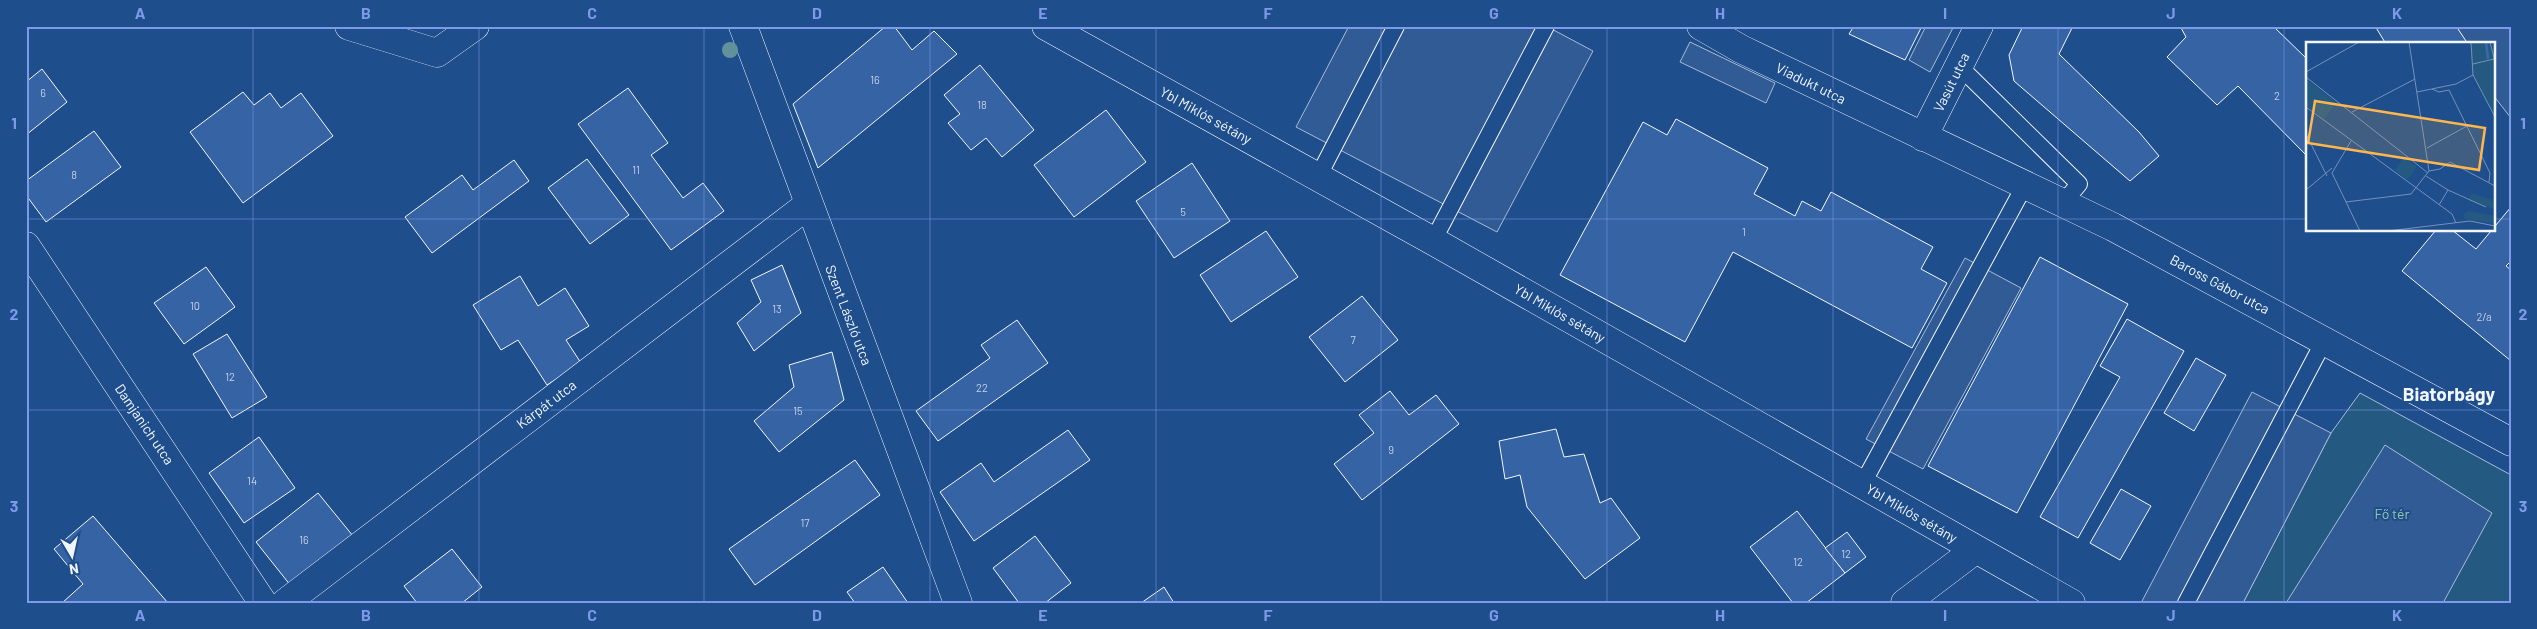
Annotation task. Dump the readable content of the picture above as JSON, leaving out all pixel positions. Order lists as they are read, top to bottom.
{
  "streets": {
    "street": [
      "Vasút utca",
      "Viadukt utca",
      "Ybl Miklós sétány",
      "Baross Gábor utca",
      "Szent László utca",
      "Kárpát utca",
      "Damjanich utca"
    ]
  },
  "crossings": [
    ["Vasút utca", "Viadukt utca"],
    ["Vasút utca", "Baross Gábor utca"],
    ["Viadukt utca", "Baross Gábor utca"],
    ["Szent László utca", "Kárpát utca"]
  ],
  "districts": ["Biatorbágy"],
  "parks": ["Fő tér"],
  "house_numbers": [
    "16",
    "6",
    "2",
    "18",
    "11",
    "8",
    "5",
    "1",
    "10",
    "13",
    "2/a",
    "7",
    "12",
    "22",
    "15",
    "9",
    "14",
    "17",
    "16",
    "12",
    "12"
  ],
  "north": "bottom",
  "grid": {
    "columns": [
      "A",
      "B",
      "C",
      "D",
      "E",
      "F",
      "G",
      "H",
      "I",
      "J",
      "K"
    ],
    "rows": ["1", "2", "3"]
  }
}
